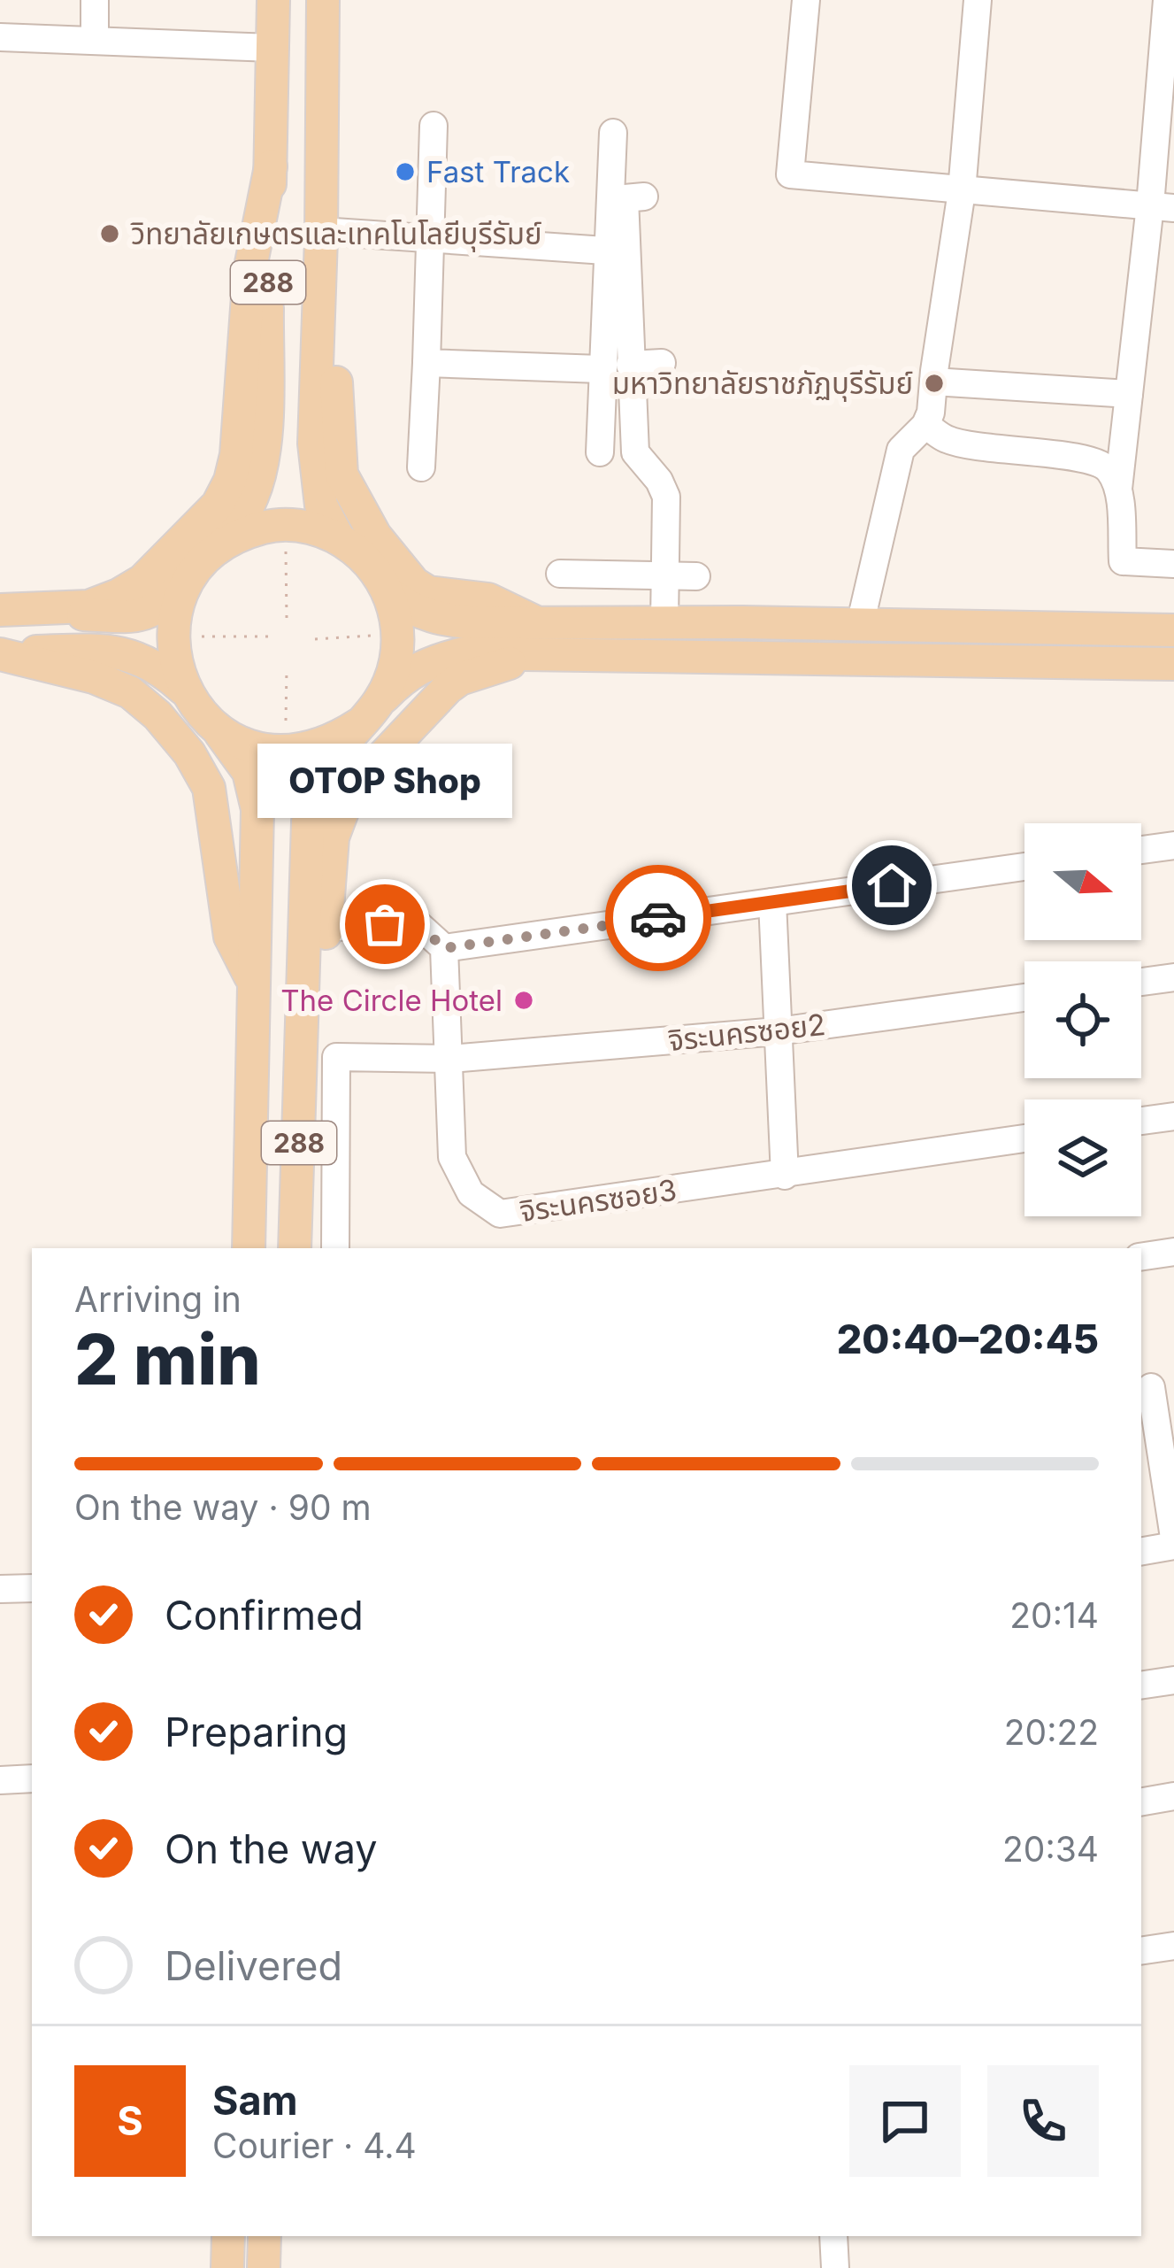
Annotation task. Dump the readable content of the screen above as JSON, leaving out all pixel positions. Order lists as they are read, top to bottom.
{
  "streets": {
    "main road": ["288"],
    "street": ["จิระนครซอย2", "จิระนครซอย3"]
  },
  "crossings": [
    ["จิระนครซอย2", "จิระนครซอย3"]
  ],
  "places": [
    "Fast Track",
    "วิทยาลัยเกษตรและเทคโนโลยีบุรีรัมย์",
    "มหาวิทยาลัยราชภัฏบุรีรัมย์",
    "OTOP Shop",
    "The Circle Hotel"
  ],
  "north": "right",
  "page": {
    "bubble": "OTOP Shop",
    "heading": ["2 min", "Arriving in", "20:40–20:45"],
    "panel": ["Sam", "Courier · 4.4"],
    "bar": "On the way · 90 m",
    "list": [
      ["Confirmed", "20:14"],
      ["Preparing", "20:22"],
      ["On the way", "20:34"],
      "Delivered"
    ],
    "round": "S"
  }
}
